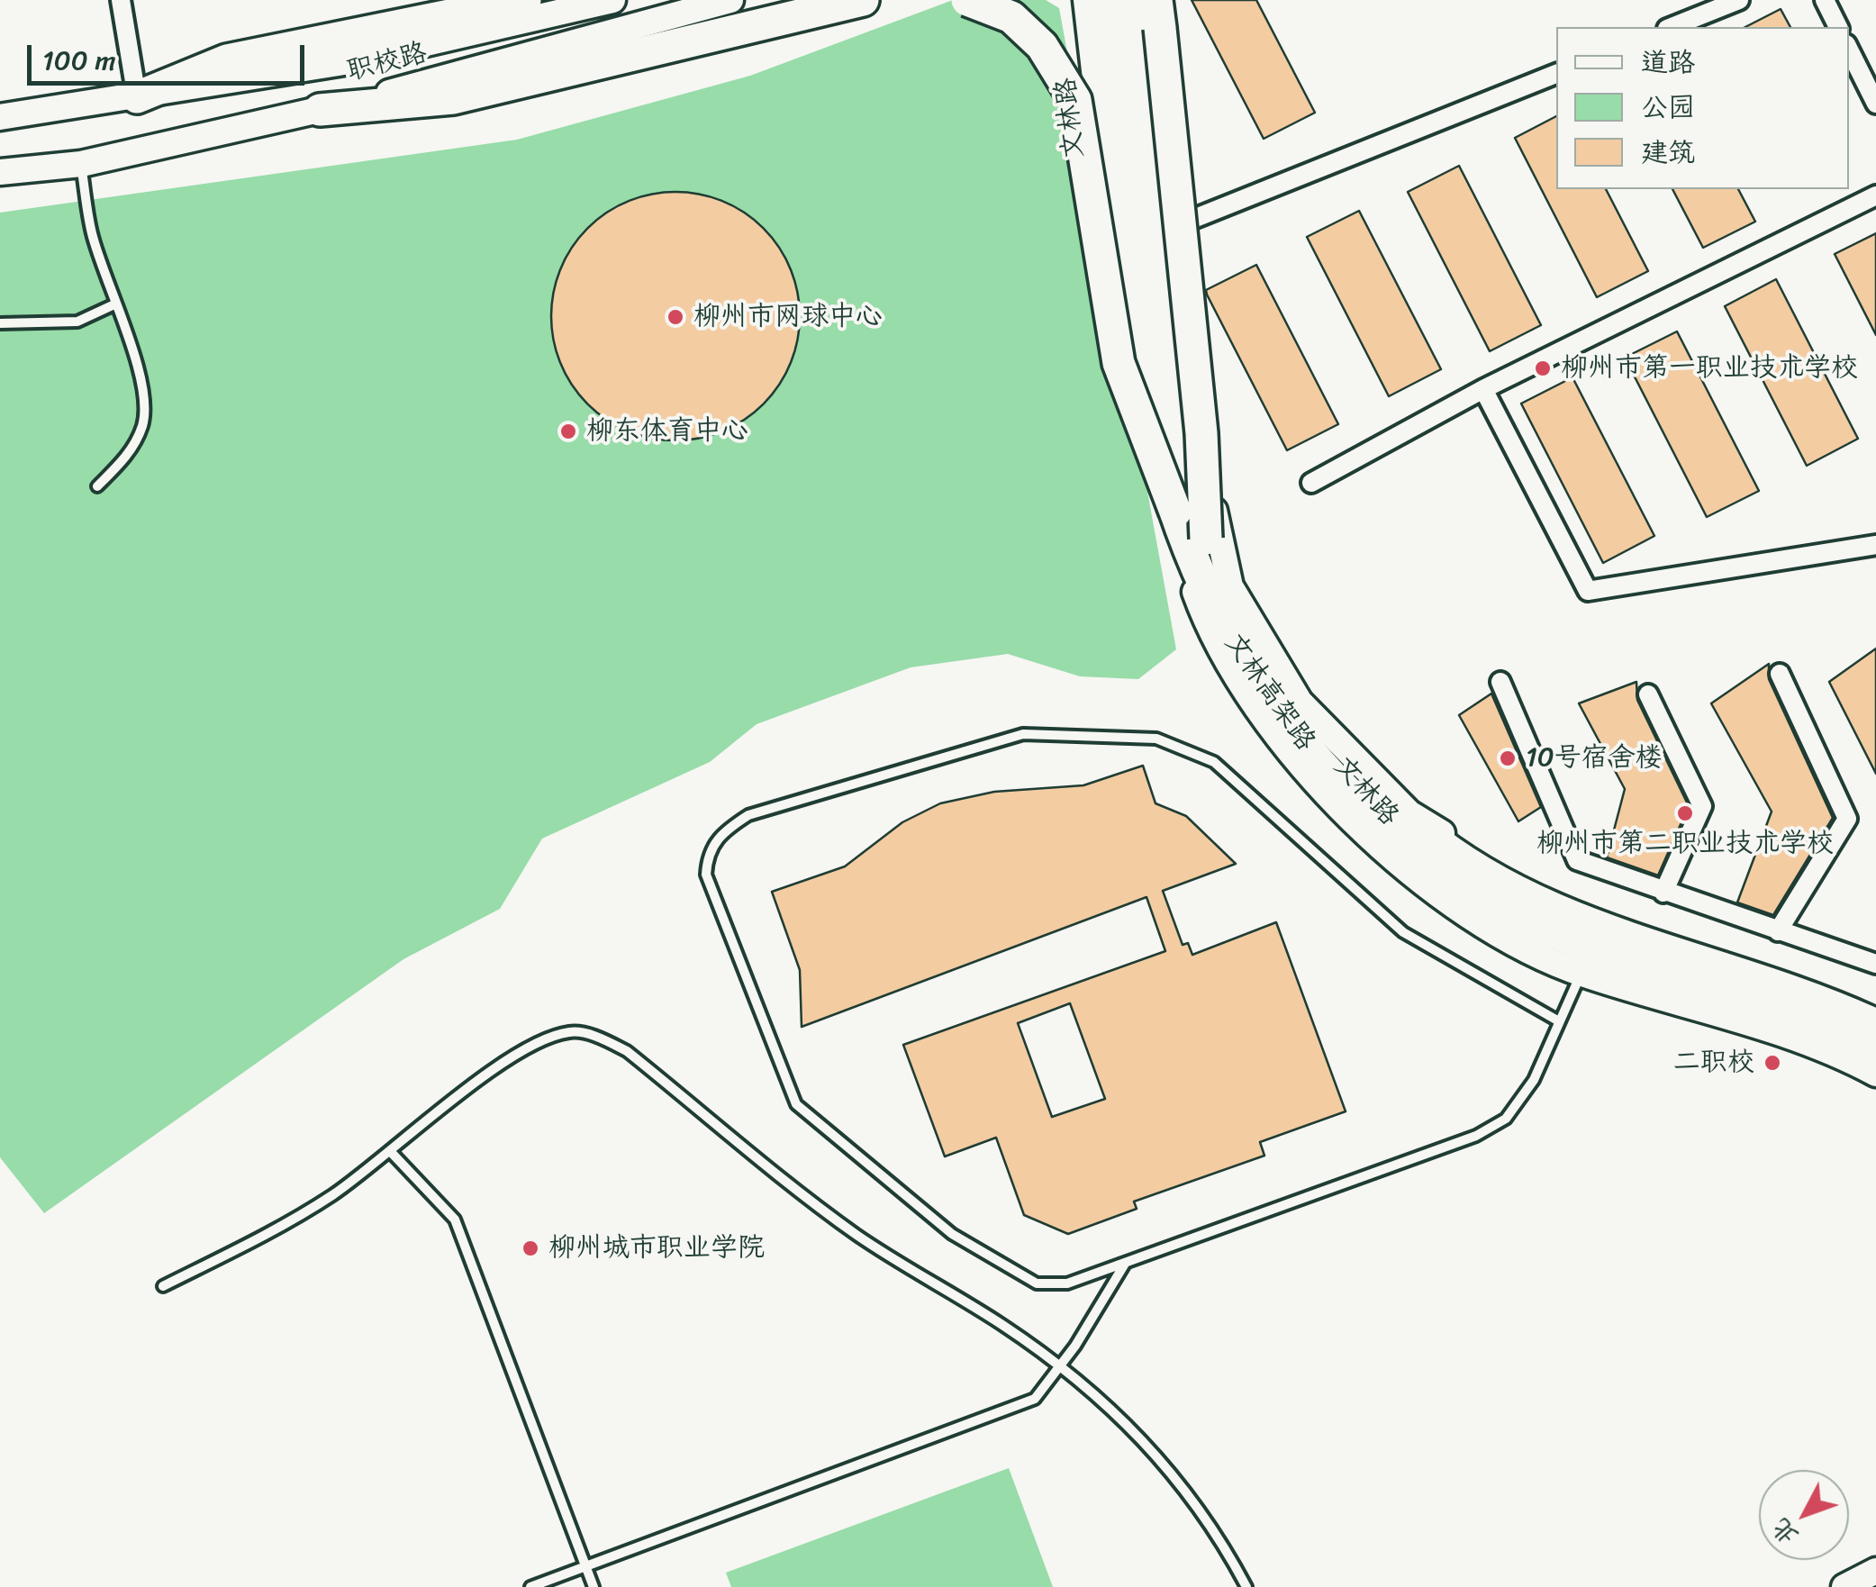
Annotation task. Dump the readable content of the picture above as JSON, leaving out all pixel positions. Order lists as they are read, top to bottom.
{
  "streets": {
    "highway": ["文林高架路"],
    "main road": ["职校路", "文林路"]
  },
  "crossings": [
    ["文林路", "文林高架路"]
  ],
  "places": [
    "柳州市网球中心",
    "柳州市第一职业技术学校",
    "柳东体育中心",
    "10号宿舍楼",
    "柳州市第二职业技术学校",
    "二职校",
    "柳州城市职业学院"
  ],
  "legend": ["道路", "公园", "建筑"],
  "scale_bar": "100 m",
  "north": "bottom left"
}
